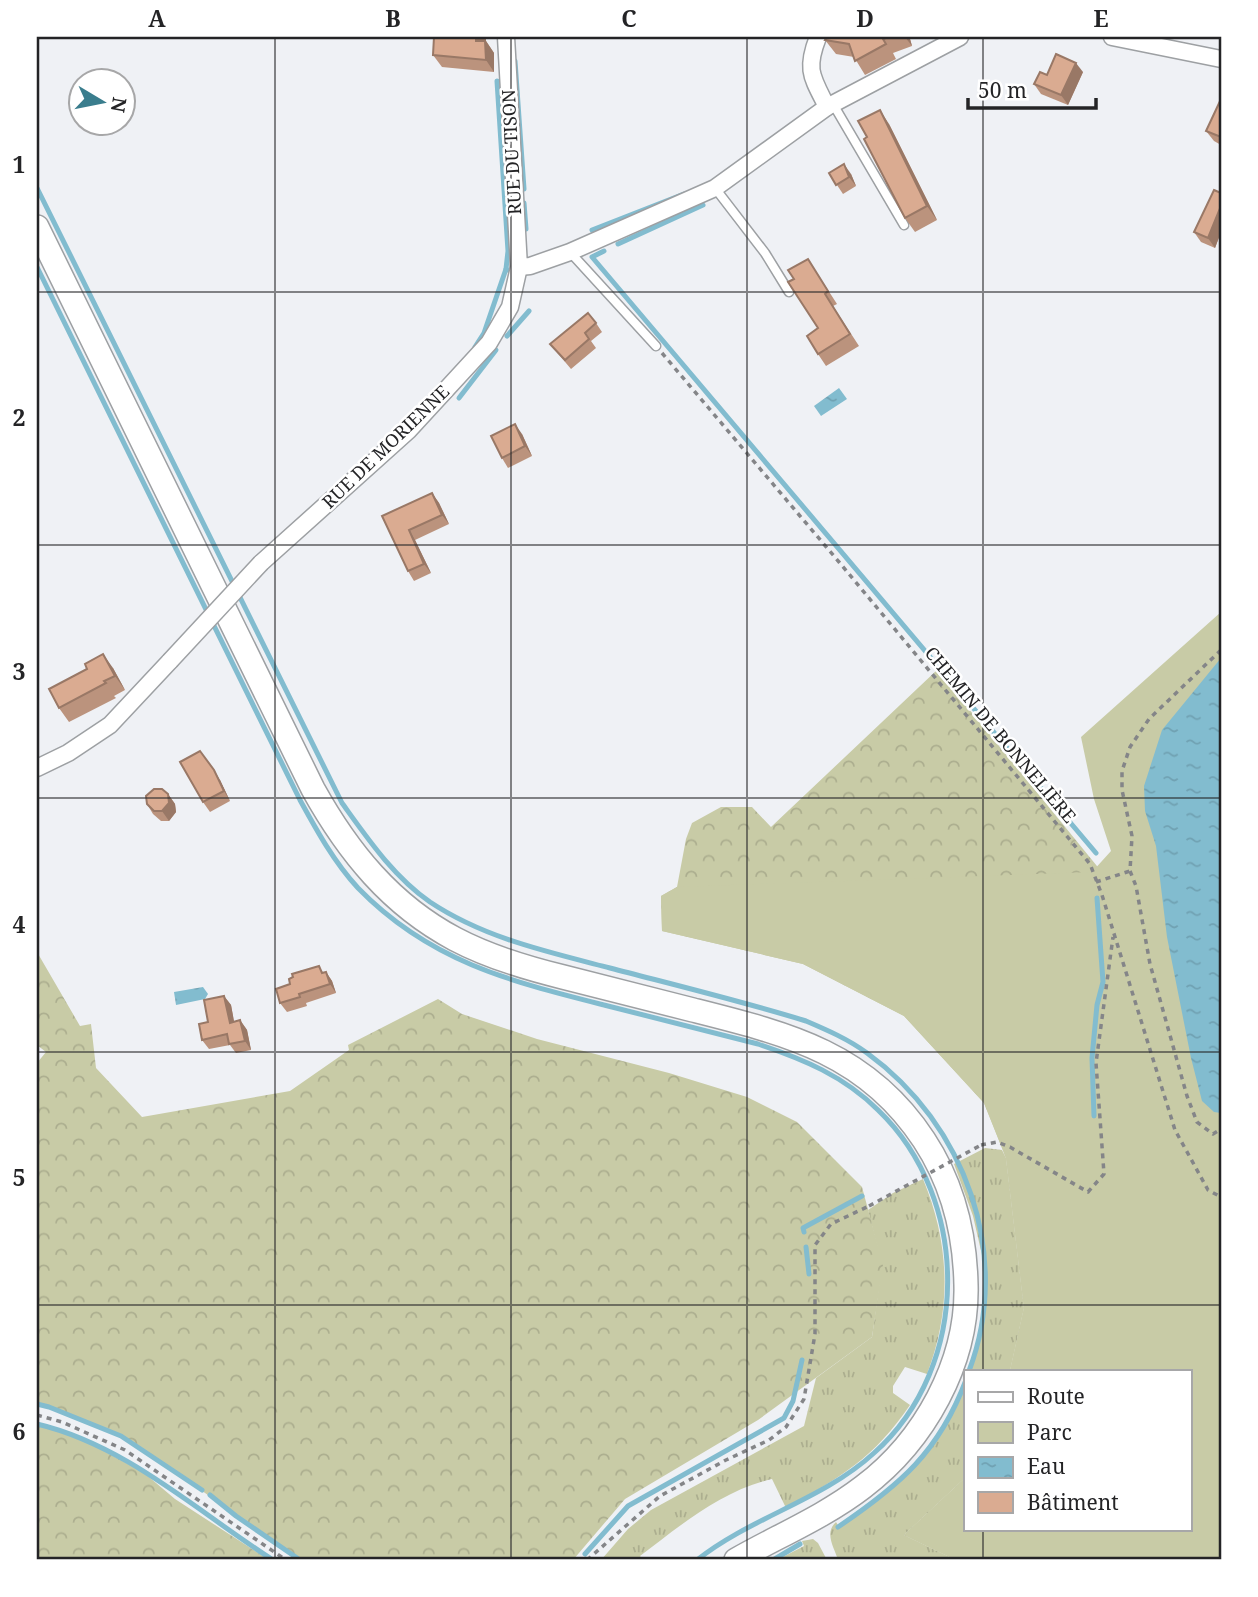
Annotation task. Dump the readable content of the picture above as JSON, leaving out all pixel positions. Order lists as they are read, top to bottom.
{
  "streets": {
    "street": ["RUE DU TISON", "RUE DE MORIENNE"],
    "path": ["CHEMIN DE BONNELIÈRE"]
  },
  "crossings": [
    ["RUE DU TISON", "RUE DE MORIENNE"]
  ],
  "legend": [
    "Route",
    "Parc",
    "Eau",
    "Bâtiment"
  ],
  "scale_bar": "50 m",
  "north": "right",
  "grid": {
    "columns": [
      "A",
      "B",
      "C",
      "D",
      "E"
    ],
    "rows": [
      "1",
      "2",
      "3",
      "4",
      "5",
      "6"
    ]
  }
}
